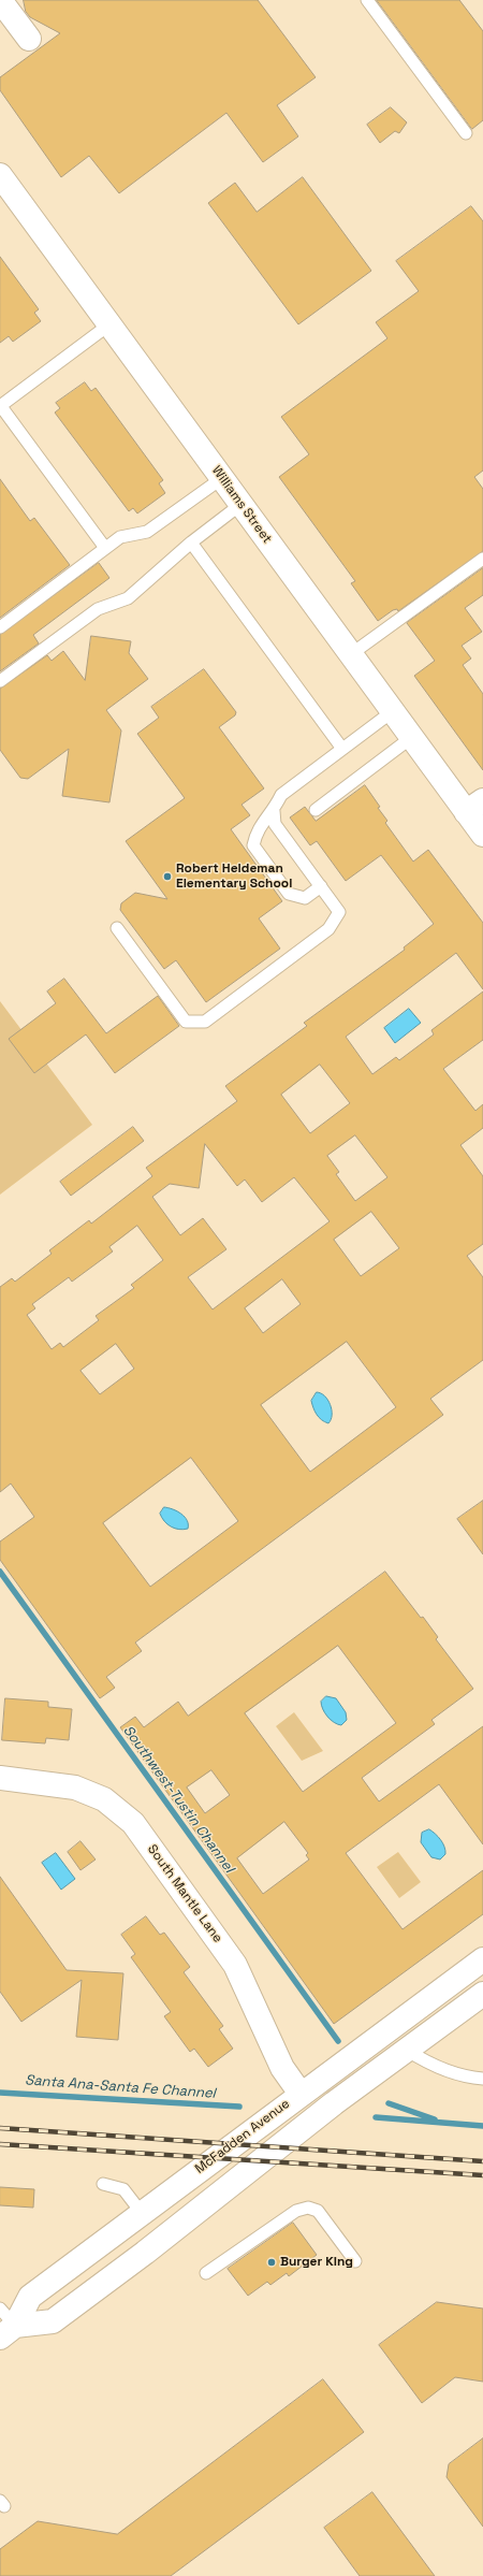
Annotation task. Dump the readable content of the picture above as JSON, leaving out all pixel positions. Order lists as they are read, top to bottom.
{
  "streets": {
    "street": ["Williams Street", "South Mantle Lane", "McFadden Avenue"]
  },
  "crossings": [
    ["South Mantle Lane", "McFadden Avenue"]
  ],
  "water": ["Southwest-Tustin Channel", "Santa Ana-Santa Fe Channel"],
  "places": ["Robert Heideman Elementary School", "Burger King"]
}
